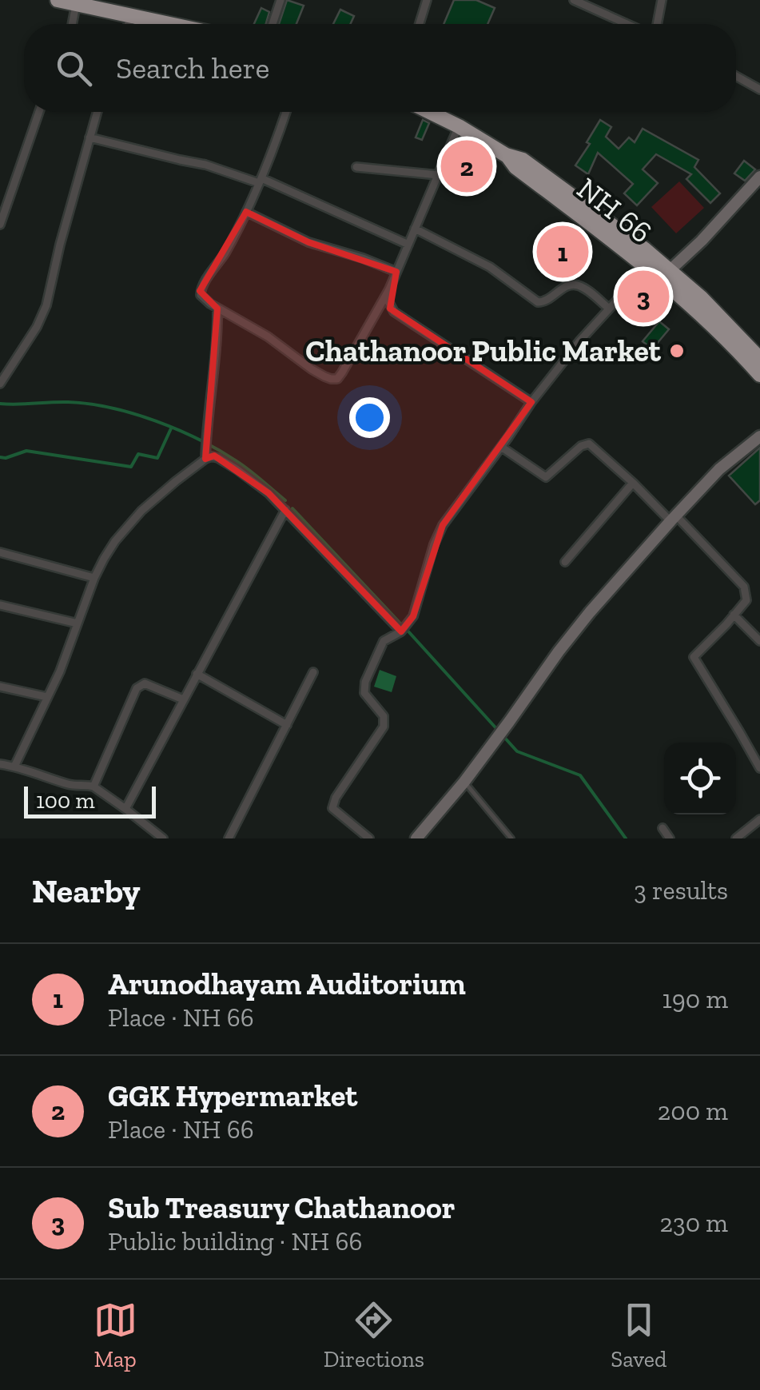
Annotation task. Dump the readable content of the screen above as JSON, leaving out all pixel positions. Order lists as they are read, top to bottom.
{
  "streets": {
    "highway": ["NH 66"]
  },
  "places": ["Chathanoor Public Market"],
  "scale_bar": "100 m",
  "page": {
    "search": "Search here",
    "pins": ["2", "1", "3"],
    "scale": "100 m",
    "heading": ["Nearby", "3 results"],
    "list": [
      {
        "mark": "1",
        "name": "Arunodhayam Auditorium",
        "note": "Place · NH 66",
        "value": "190 m"
      },
      {
        "mark": "2",
        "name": "GGK Hypermarket",
        "note": "Place · NH 66",
        "value": "200 m"
      },
      {
        "mark": "3",
        "name": "Sub Treasury Chathanoor",
        "note": "Public building · NH 66",
        "value": "230 m"
      }
    ],
    "nav": ["Map", "Directions", "Saved"]
  }
}
